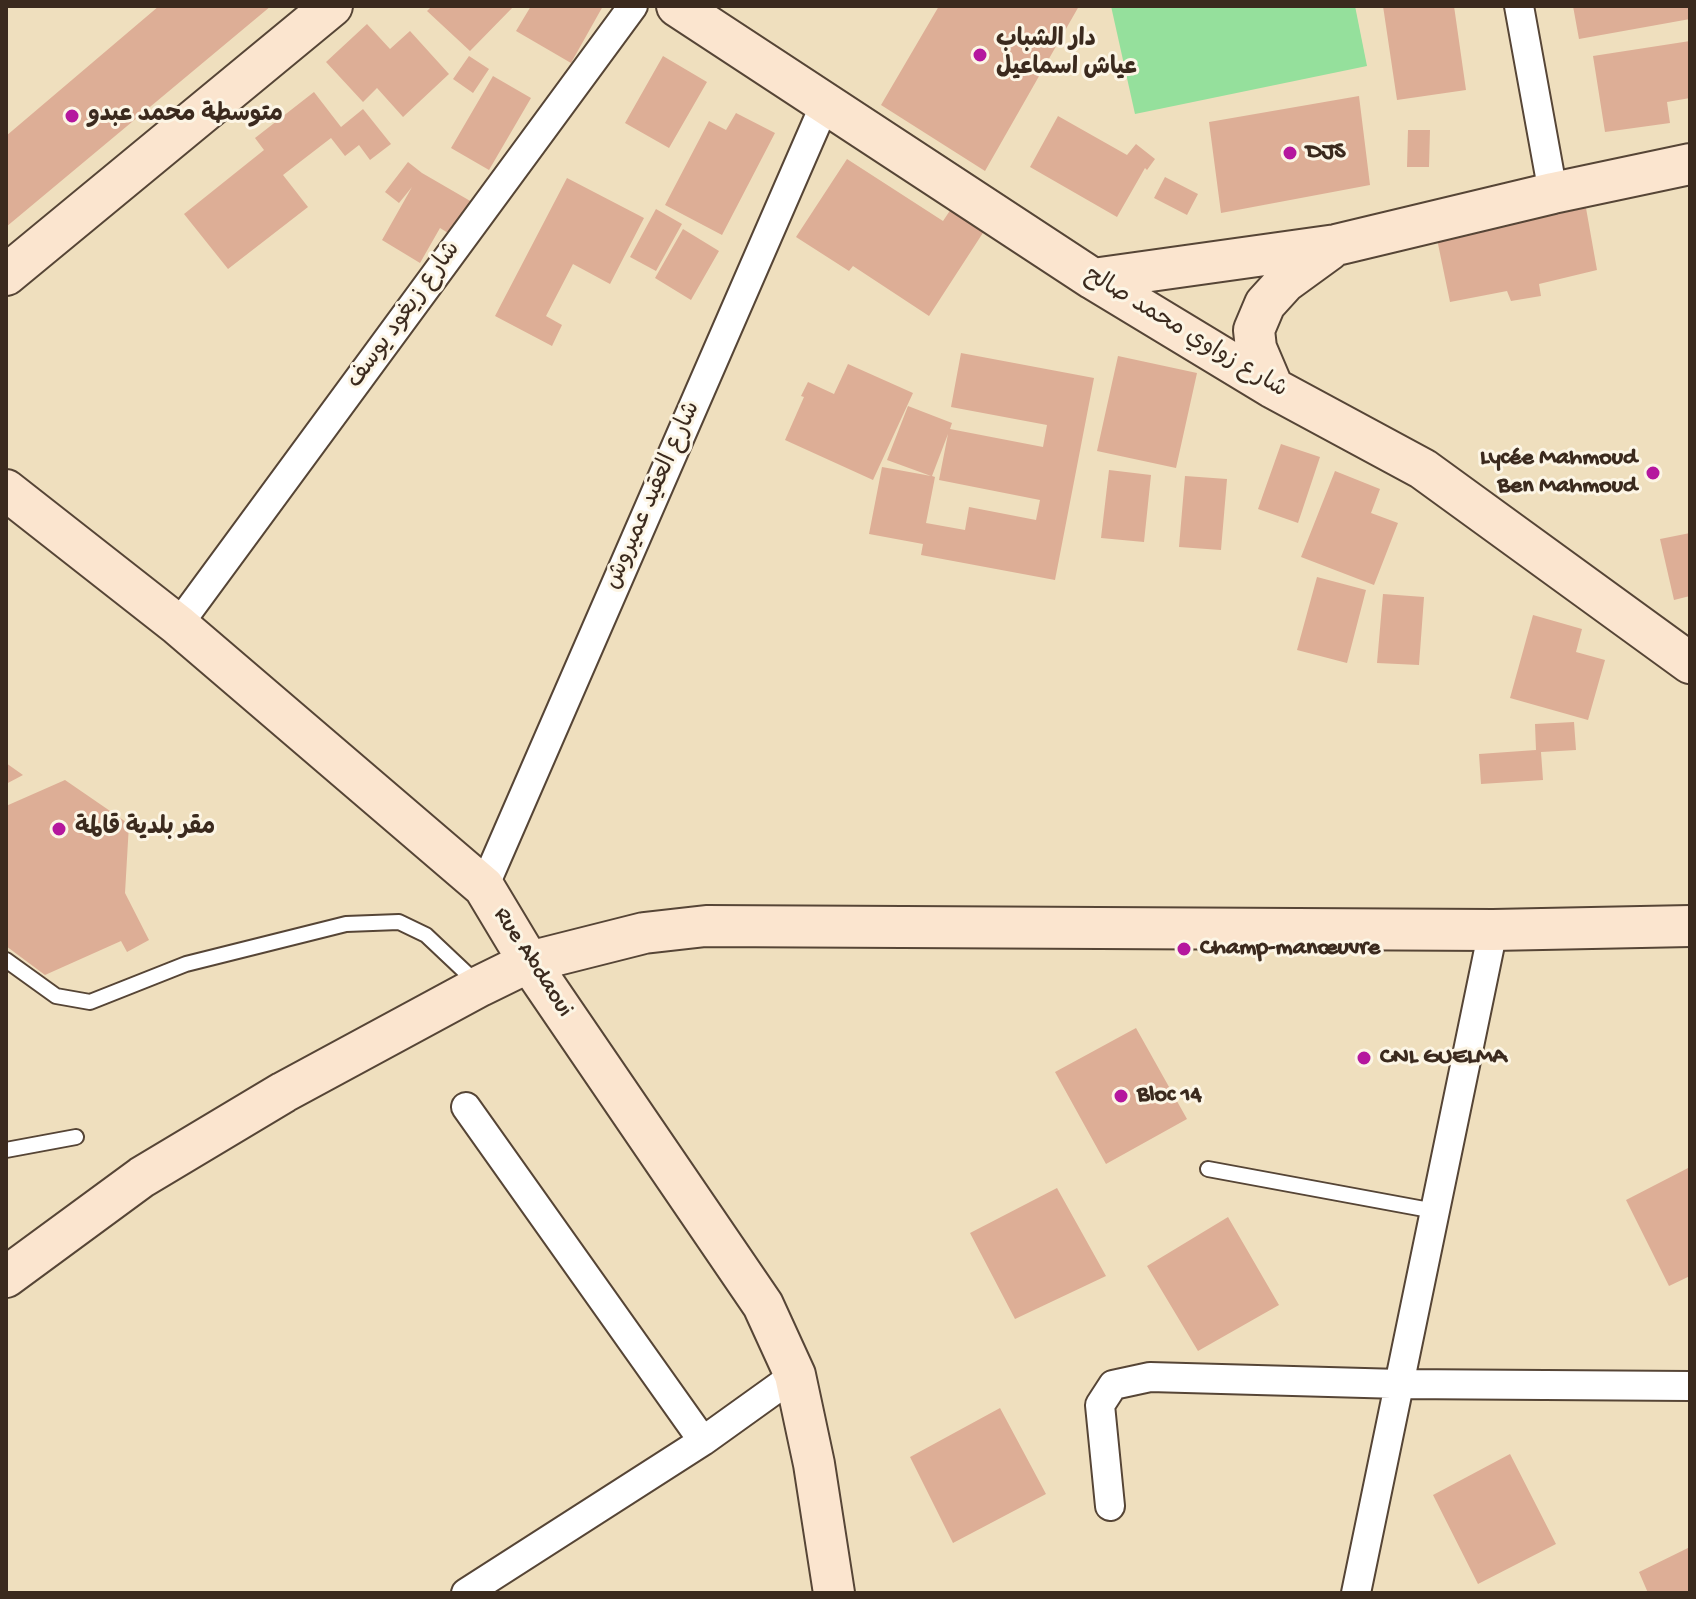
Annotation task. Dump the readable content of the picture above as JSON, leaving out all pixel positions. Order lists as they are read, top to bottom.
{
  "streets": {
    "main road": ["شارع زواوي محمد صالح", "Rue Abdaoui"],
    "street": ["شارع زيغود يوسف", "شارع العقيد عميروش"]
  },
  "crossings": [
    ["شارع زيغود يوسف", "Rue Abdaoui"],
    ["شارع زواوي محمد صالح", "شارع العقيد عميروش"],
    ["شارع العقيد عميروش", "Rue Abdaoui"]
  ],
  "places": [
    "دار الشباب عياش اسماعيل",
    "متوسطة محمد عبدو",
    "DJS",
    "Lycée Mahmoud Ben Mahmoud",
    "مقر بلدية قالمة",
    "Champ-manœuvre",
    "CNL GUELMA",
    "Bloc 14"
  ]
}
